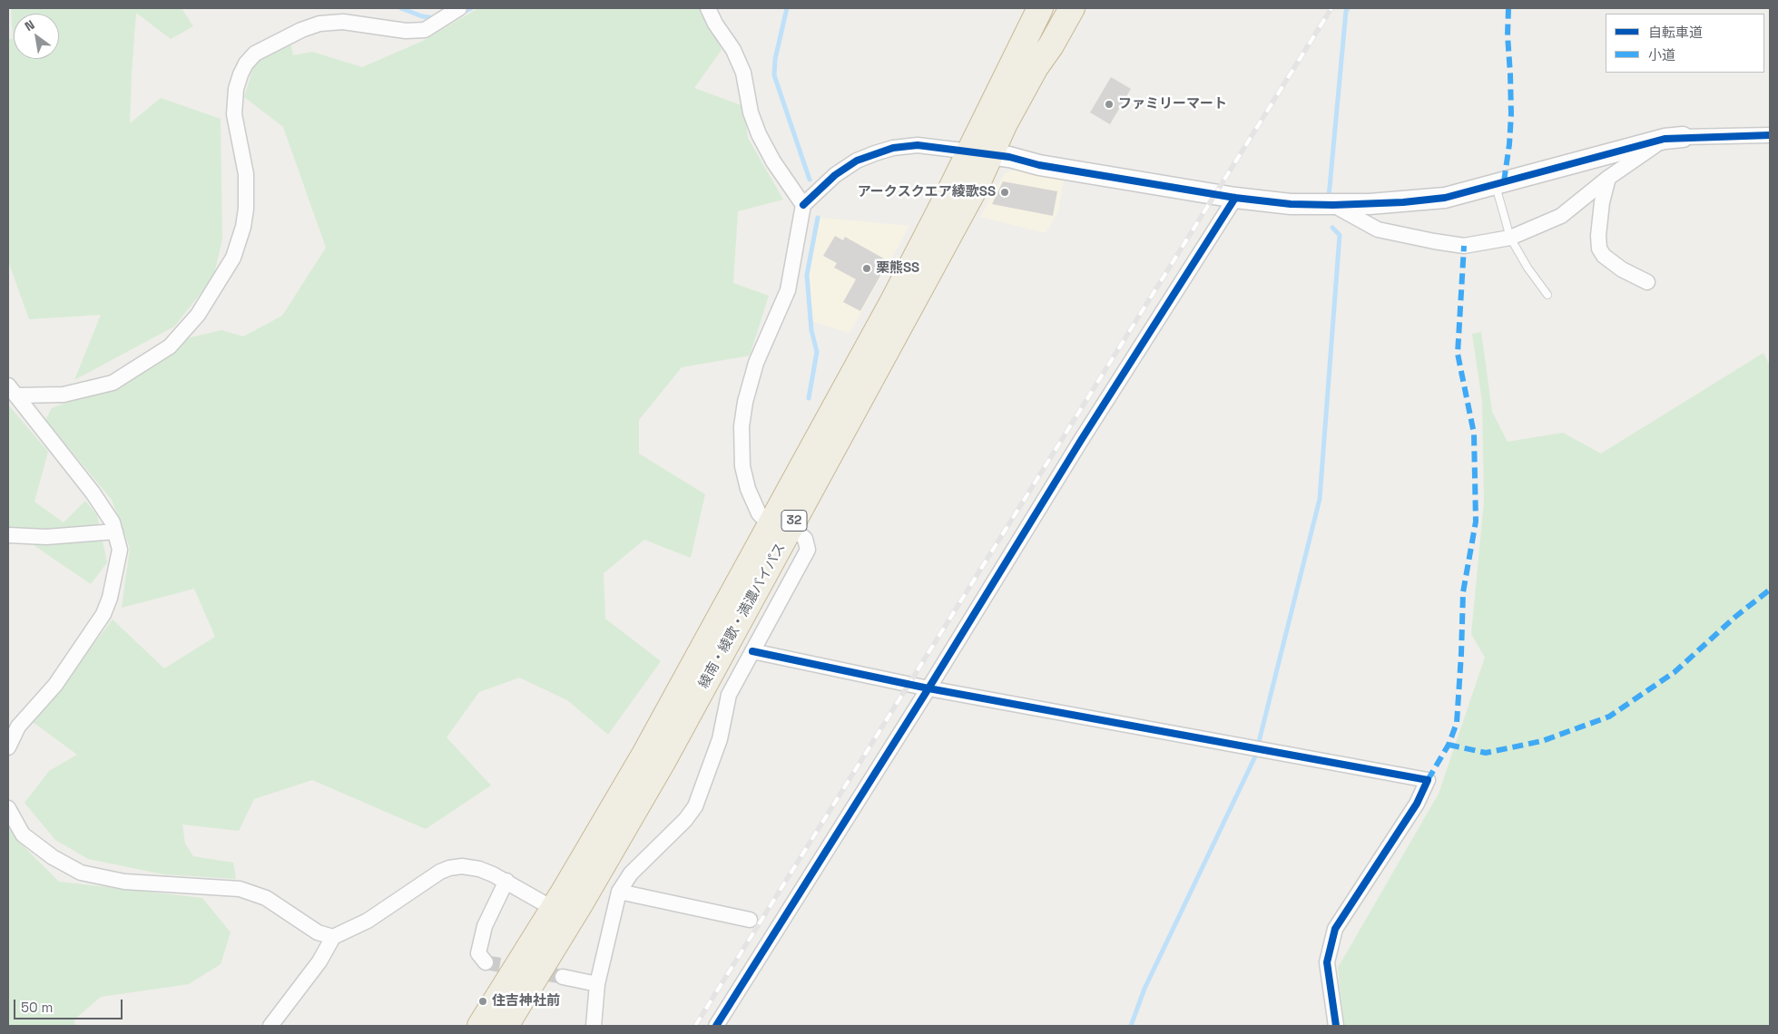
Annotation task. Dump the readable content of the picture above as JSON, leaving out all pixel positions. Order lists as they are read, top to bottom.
{
  "streets": {
    "highway": ["32", "綾南・綾歌・満濃バイパス"]
  },
  "places": [
    "ファミリーマート",
    "アークスクエア綾歌SS",
    "栗熊SS",
    "住吉神社前"
  ],
  "legend": ["自転車道", "小道"],
  "scale_bar": "50 m",
  "north": "top left"
}
